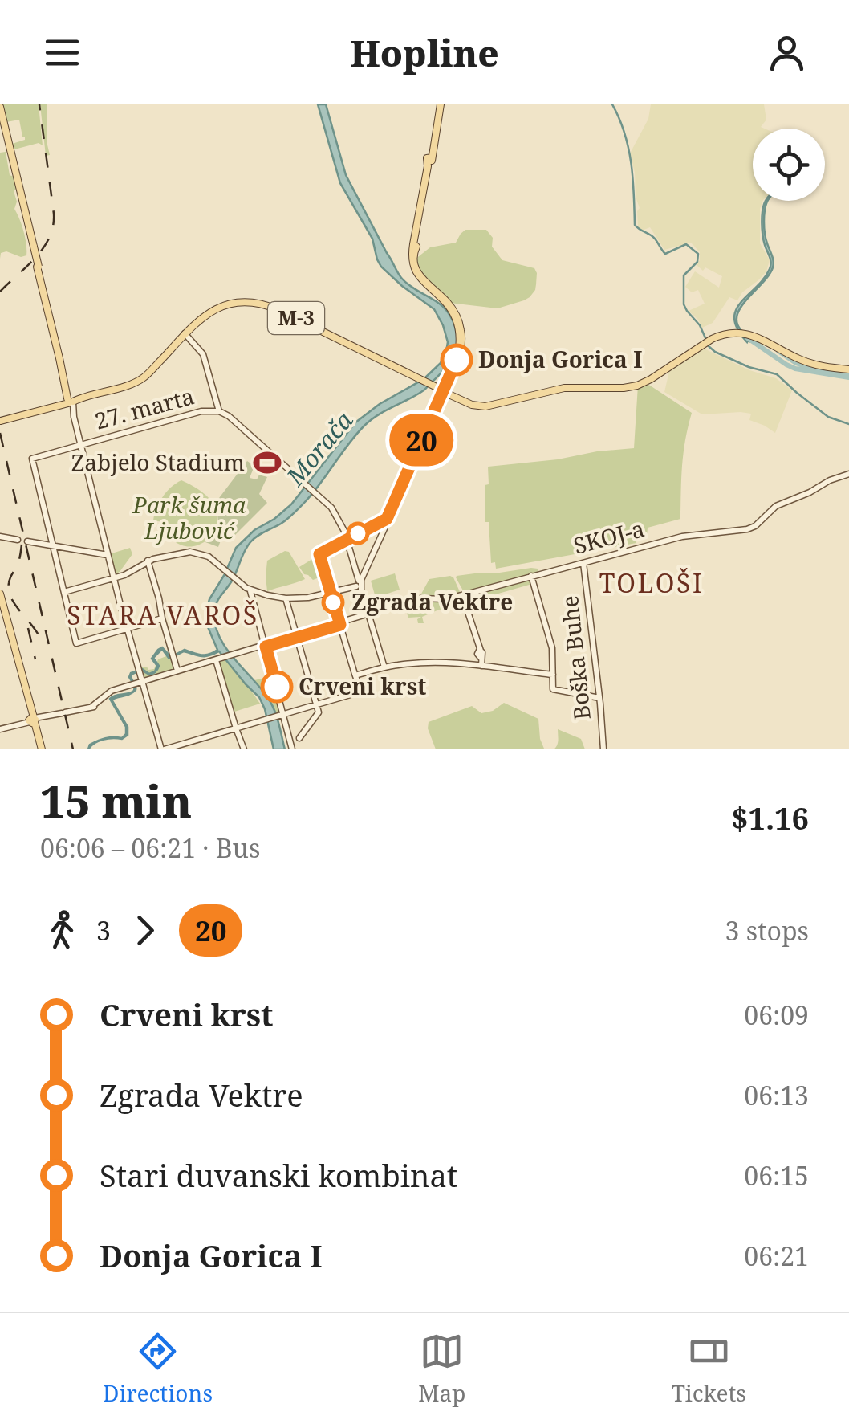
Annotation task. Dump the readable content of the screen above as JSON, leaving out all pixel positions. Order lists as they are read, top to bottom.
{
  "streets": {
    "main road": [
      "M-3",
      "27. marta",
      "SKOJ-a",
      "Boška Buhe"
    ]
  },
  "crossings": [
    ["SKOJ-a", "Boška Buhe"]
  ],
  "districts": ["TOLOŠI", "STARA VAROŠ"],
  "water": ["Morača"],
  "parks": ["Park šuma Ljubović"],
  "places": {
    "other": ["Donja Gorica I", "Zgrada Vektre", "Crveni krst"],
    "sports": ["Zabjelo Stadium"]
  },
  "lines": ["bus line 20"],
  "page": {
    "header": "Hopline",
    "on_map": "20",
    "heading": ["15 min", "06:06 – 06:21 · Bus", "$1.16"],
    "legs": ["3", "20", "3 stops"],
    "list": [
      {
        "name": "Crveni krst",
        "value": "06:09"
      },
      {
        "name": "Zgrada Vektre",
        "value": "06:13"
      },
      {
        "name": "Stari duvanski kombinat",
        "value": "06:15"
      },
      {
        "name": "Donja Gorica I",
        "value": "06:21"
      }
    ],
    "tabs": ["Directions", "Map", "Tickets"]
  }
}
